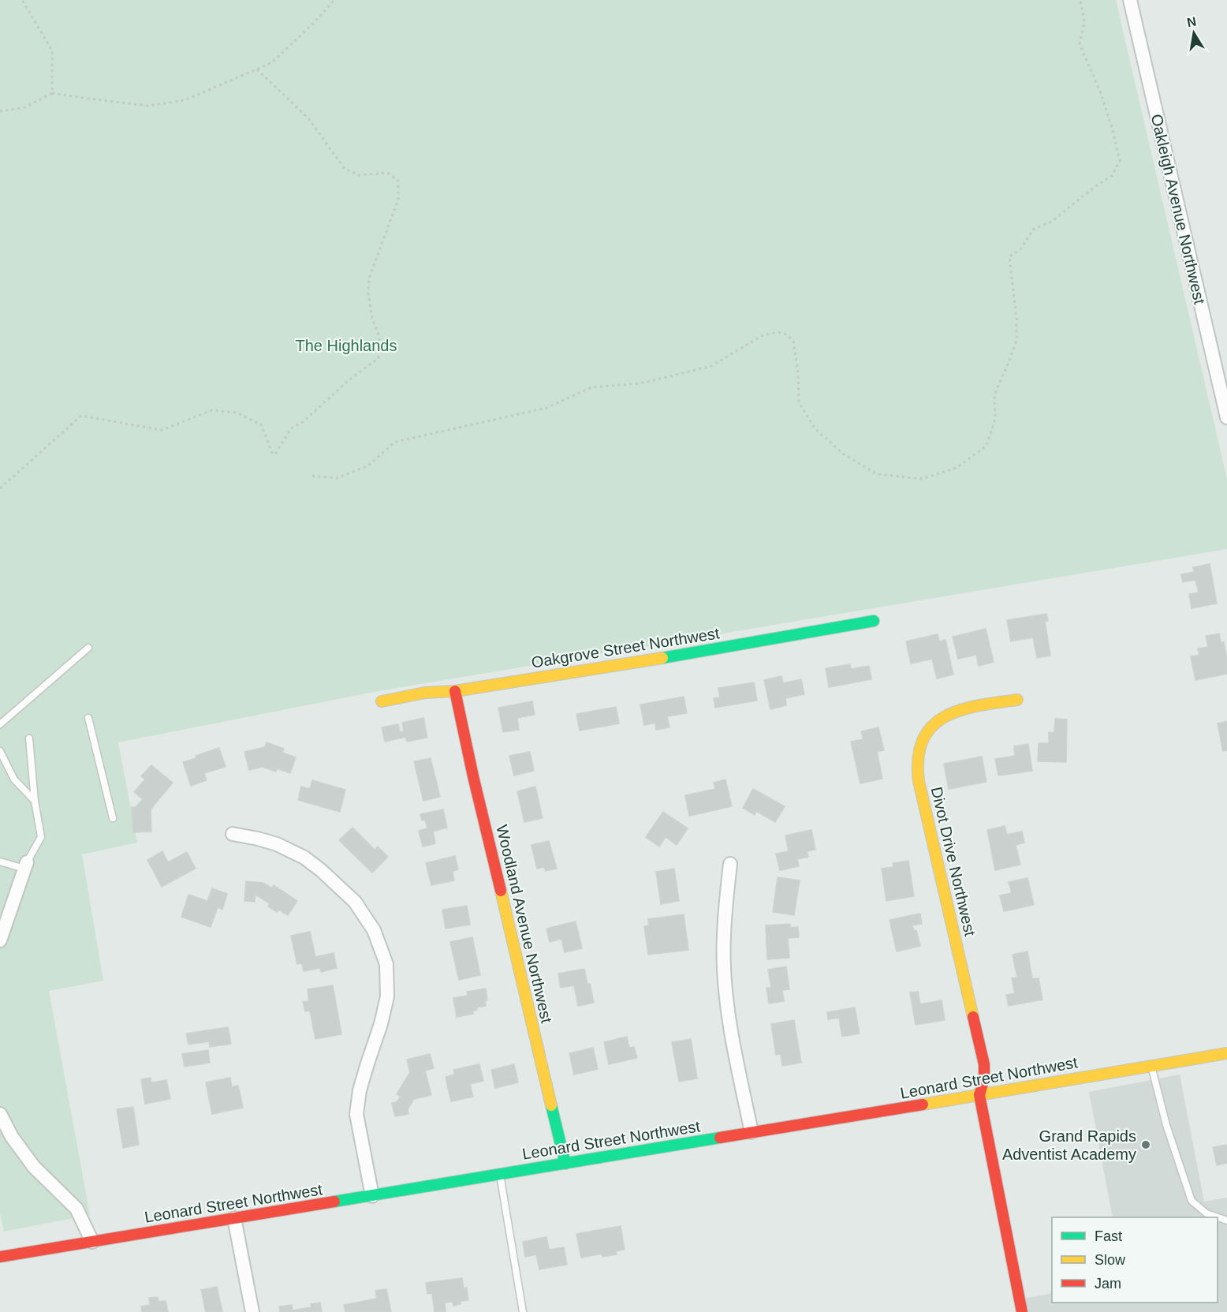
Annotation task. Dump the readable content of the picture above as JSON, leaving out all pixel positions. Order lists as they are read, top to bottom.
{
  "streets": {
    "street": [
      "Oakleigh Avenue Northwest",
      "Oakgrove Street Northwest",
      "Divot Drive Northwest",
      "Woodland Avenue Northwest",
      "Leonard Street Northwest"
    ]
  },
  "crossings": [
    ["Oakgrove Street Northwest", "Woodland Avenue Northwest"],
    ["Divot Drive Northwest", "Leonard Street Northwest"],
    ["Woodland Avenue Northwest", "Leonard Street Northwest"]
  ],
  "parks": ["The Highlands"],
  "places": ["Grand Rapids Adventist Academy"],
  "legend": ["Fast", "Slow", "Jam"],
  "north": "top"
}
